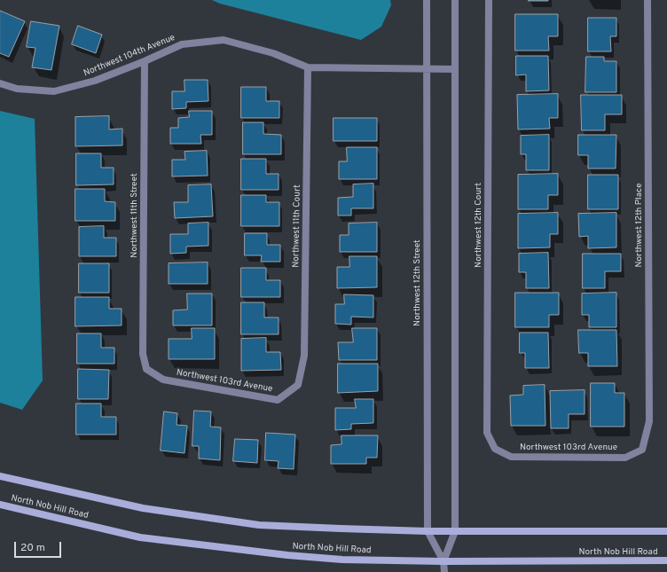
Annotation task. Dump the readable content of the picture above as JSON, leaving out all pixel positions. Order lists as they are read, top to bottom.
{
  "streets": {
    "main road": ["North Nob Hill Road"],
    "street": [
      "Northwest 104th Avenue",
      "Northwest 11th Street",
      "Northwest 12th Court",
      "Northwest 12th Place",
      "Northwest 11th Court",
      "Northwest 12th Street",
      "Northwest 103rd Avenue"
    ]
  },
  "crossings": [
    ["Northwest 104th Avenue", "Northwest 11th Street"],
    ["Northwest 104th Avenue", "Northwest 11th Court"],
    ["Northwest 104th Avenue", "Northwest 12th Street"],
    ["Northwest 11th Street", "Northwest 103rd Avenue"],
    ["Northwest 12th Court", "Northwest 103rd Avenue"],
    ["Northwest 12th Place", "Northwest 103rd Avenue"],
    ["Northwest 11th Court", "Northwest 103rd Avenue"],
    ["Northwest 12th Street", "North Nob Hill Road"]
  ],
  "scale_bar": "20 m"
}
